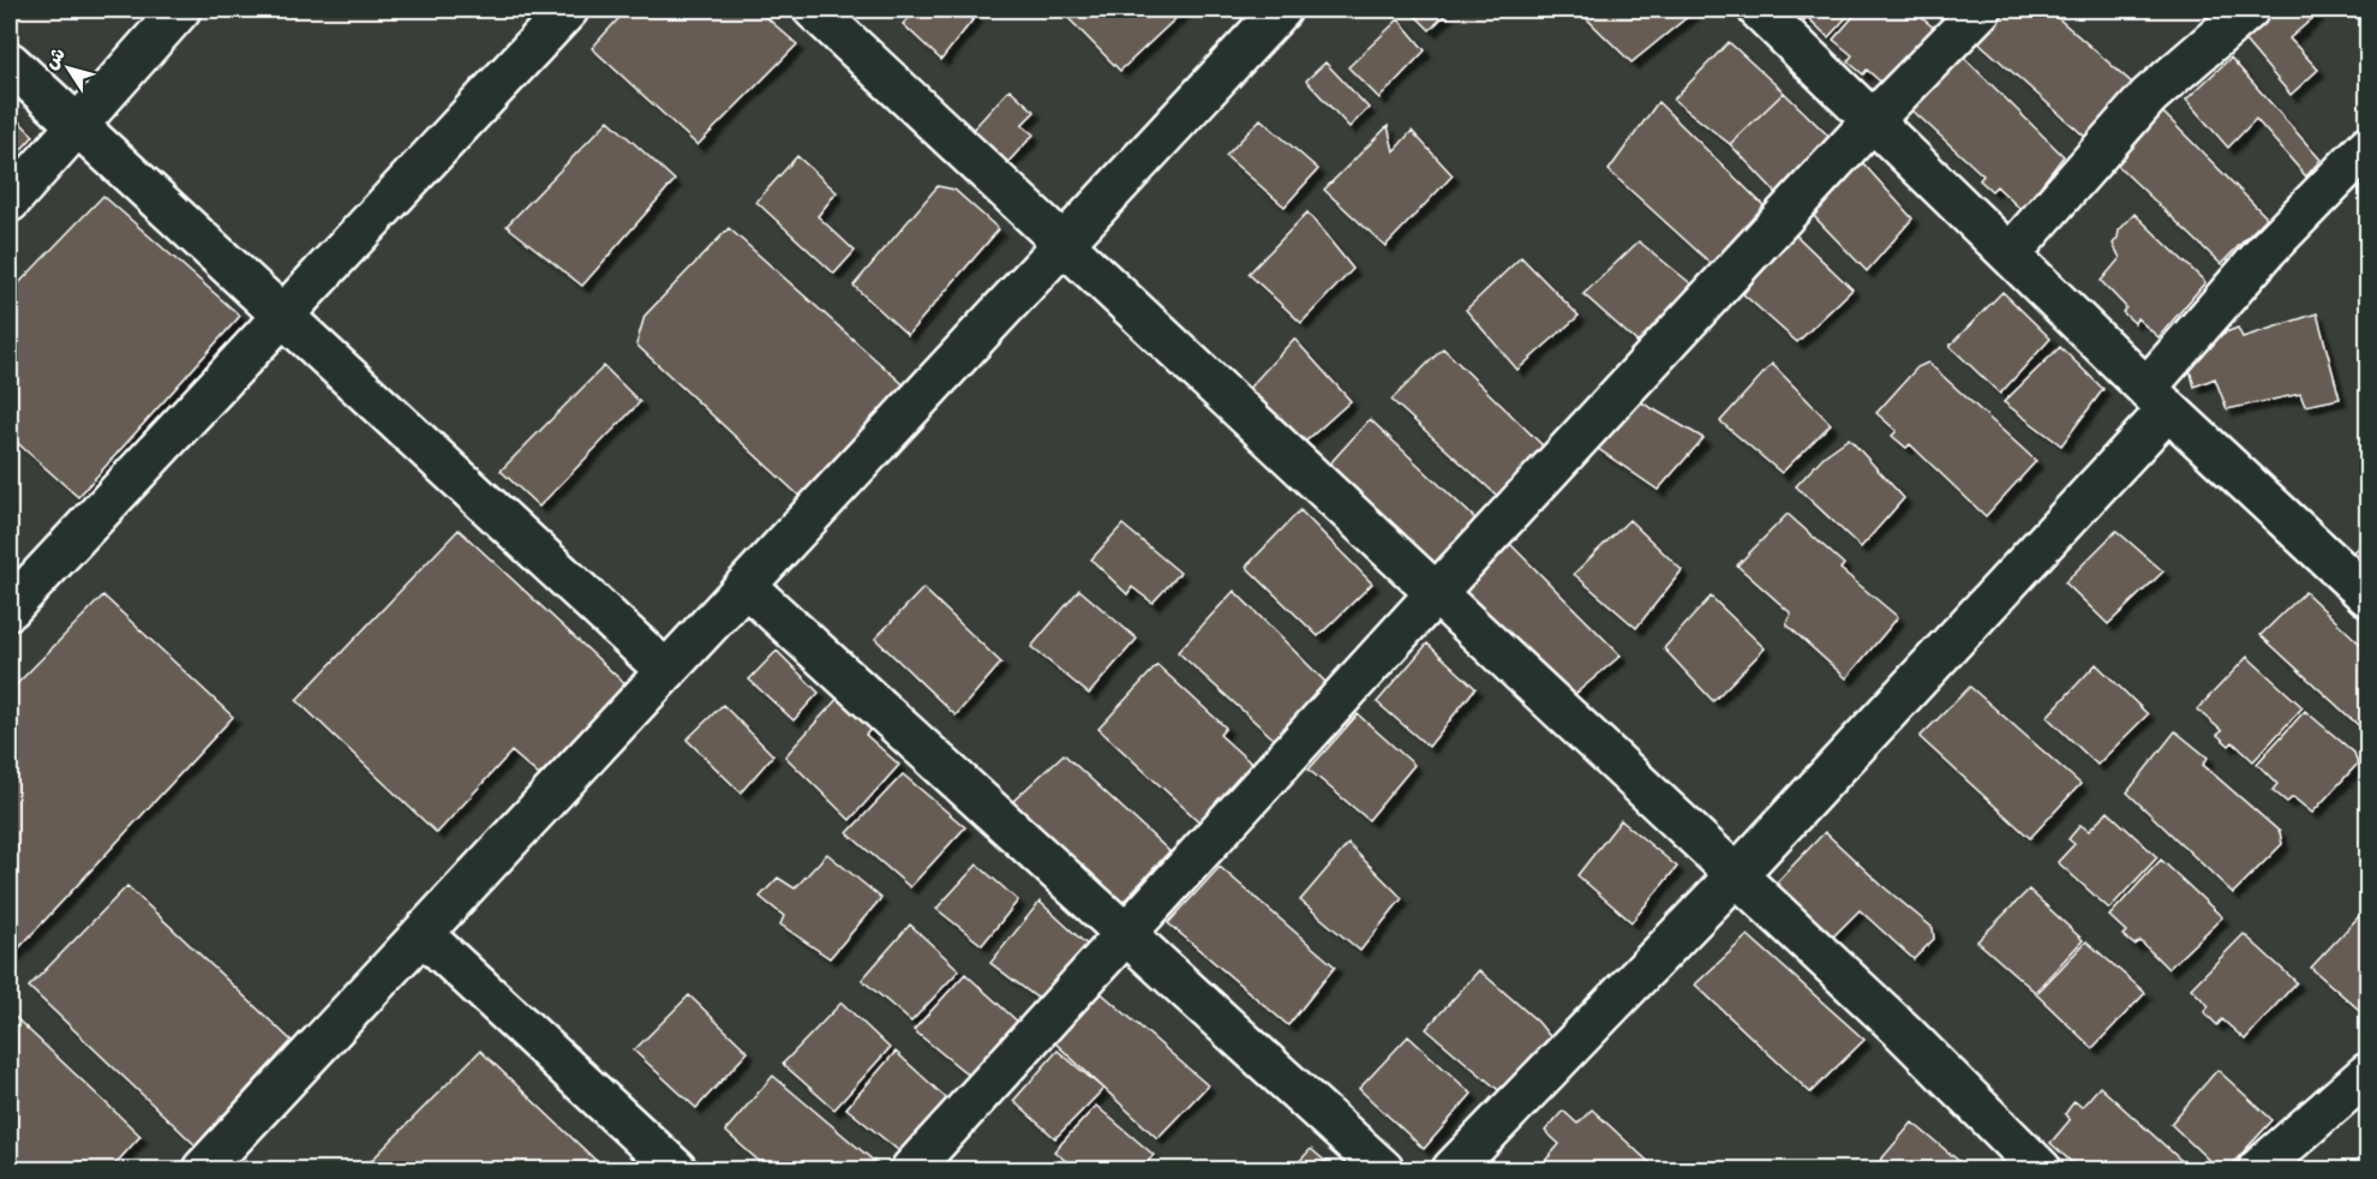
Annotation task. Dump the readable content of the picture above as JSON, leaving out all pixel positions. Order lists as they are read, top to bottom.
{
  "north": "top left"
}
